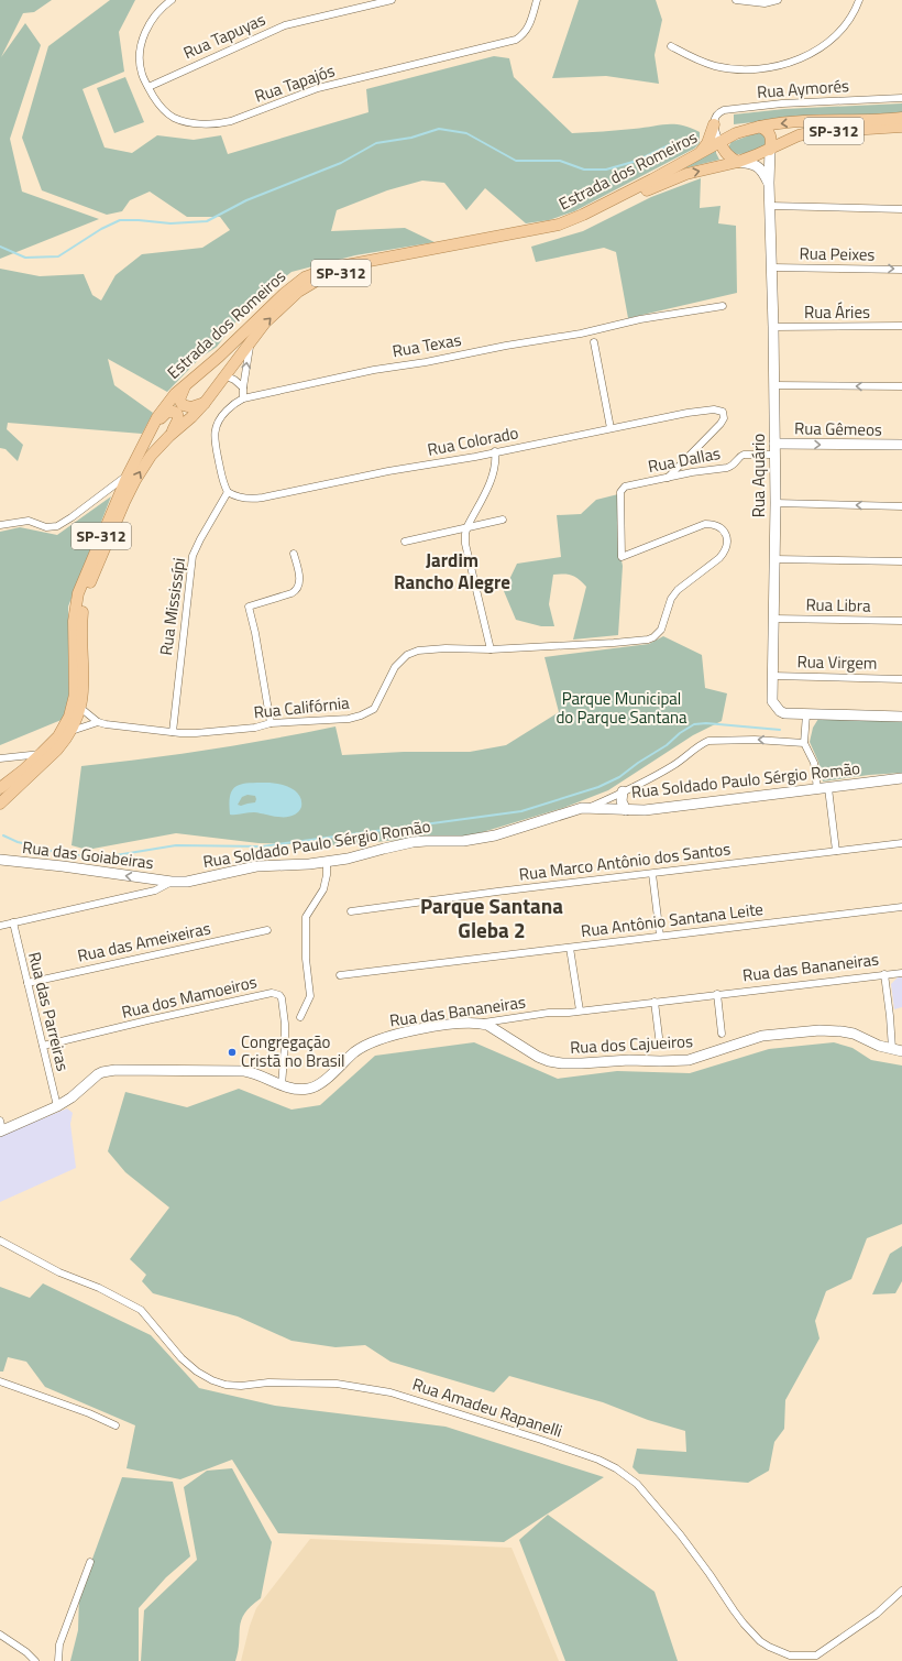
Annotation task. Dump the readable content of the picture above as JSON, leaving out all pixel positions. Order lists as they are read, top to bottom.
{
  "streets": {
    "main road": ["SP-312", "Estrada dos Romeiros"],
    "street": [
      "Rua Tapuyas",
      "Rua Tapajós",
      "Rua Aymorés",
      "Rua Peixes",
      "Rua Áries",
      "Rua Texas",
      "Rua Gêmeos",
      "Rua Colorado",
      "Rua Dallas",
      "Rua Aquário",
      "Rua Libra",
      "Rua Mississípi",
      "Rua Virgem",
      "Rua Califórnia",
      "Rua Soldado Paulo Sérgio Romão",
      "Rua das Goiabeiras",
      "Rua Marco Antônio dos Santos",
      "Rua Antônio Santana Leite",
      "Rua das Ameixeiras",
      "Rua das Bananeiras",
      "Rua dos Mamoeiros",
      "Rua das Parreiras",
      "Rua dos Cajueiros",
      "Rua Amadeu Rapanelli"
    ]
  },
  "crossings": [
    ["Rua Tapuyas", "Rua Tapajós"],
    ["Estrada dos Romeiros", "Rua Aquário"],
    ["Estrada dos Romeiros", "Rua Califórnia"],
    ["Rua Peixes", "Rua Aquário"],
    ["Rua Áries", "Rua Aquário"],
    ["Rua Texas", "Rua Colorado"],
    ["Rua Texas", "Rua Mississípi"],
    ["Rua Gêmeos", "Rua Dallas"],
    ["Rua Gêmeos", "Rua Aquário"],
    ["Rua Colorado", "Rua Dallas"],
    ["Rua Colorado", "Rua Mississípi"],
    ["Rua Dallas", "Rua Aquário"],
    ["Rua Dallas", "Rua Califórnia"],
    ["Rua Aquário", "Rua Libra"],
    ["Rua Aquário", "Rua Virgem"],
    ["Rua Mississípi", "Rua Califórnia"],
    ["Rua Soldado Paulo Sérgio Romão", "Rua das Goiabeiras"],
    ["Rua Soldado Paulo Sérgio Romão", "Rua das Parreiras"],
    ["Rua das Ameixeiras", "Rua das Parreiras"],
    ["Rua das Bananeiras", "Rua dos Mamoeiros"],
    ["Rua das Bananeiras", "Rua das Parreiras"],
    ["Rua das Bananeiras", "Rua dos Cajueiros"],
    ["Rua dos Mamoeiros", "Rua das Parreiras"]
  ],
  "one_way": ["Rua Peixes", "Rua das Goiabeiras"],
  "districts": ["Jardim Rancho Alegre", "Parque Santana Gleba 2"],
  "parks": ["Parque Municipal do Parque Santana"],
  "places": ["Congregação Cristã no Brasil"]
}
